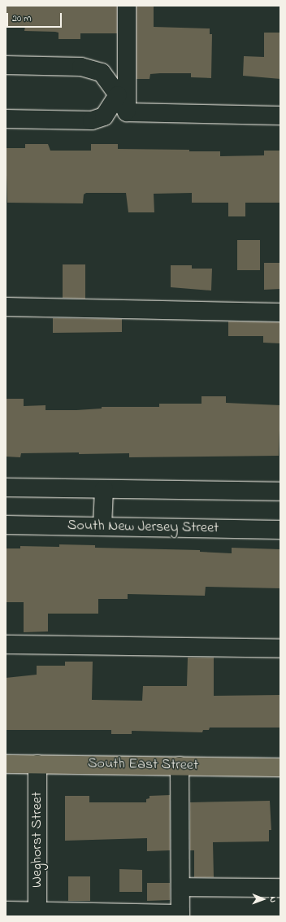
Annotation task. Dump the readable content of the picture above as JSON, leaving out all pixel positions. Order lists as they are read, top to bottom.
{
  "streets": {
    "main road": ["South East Street"],
    "street": ["South New Jersey Street", "Weghorst Street"]
  },
  "crossings": [
    ["South East Street", "Weghorst Street"]
  ],
  "scale_bar": "20 m",
  "north": "right"
}
